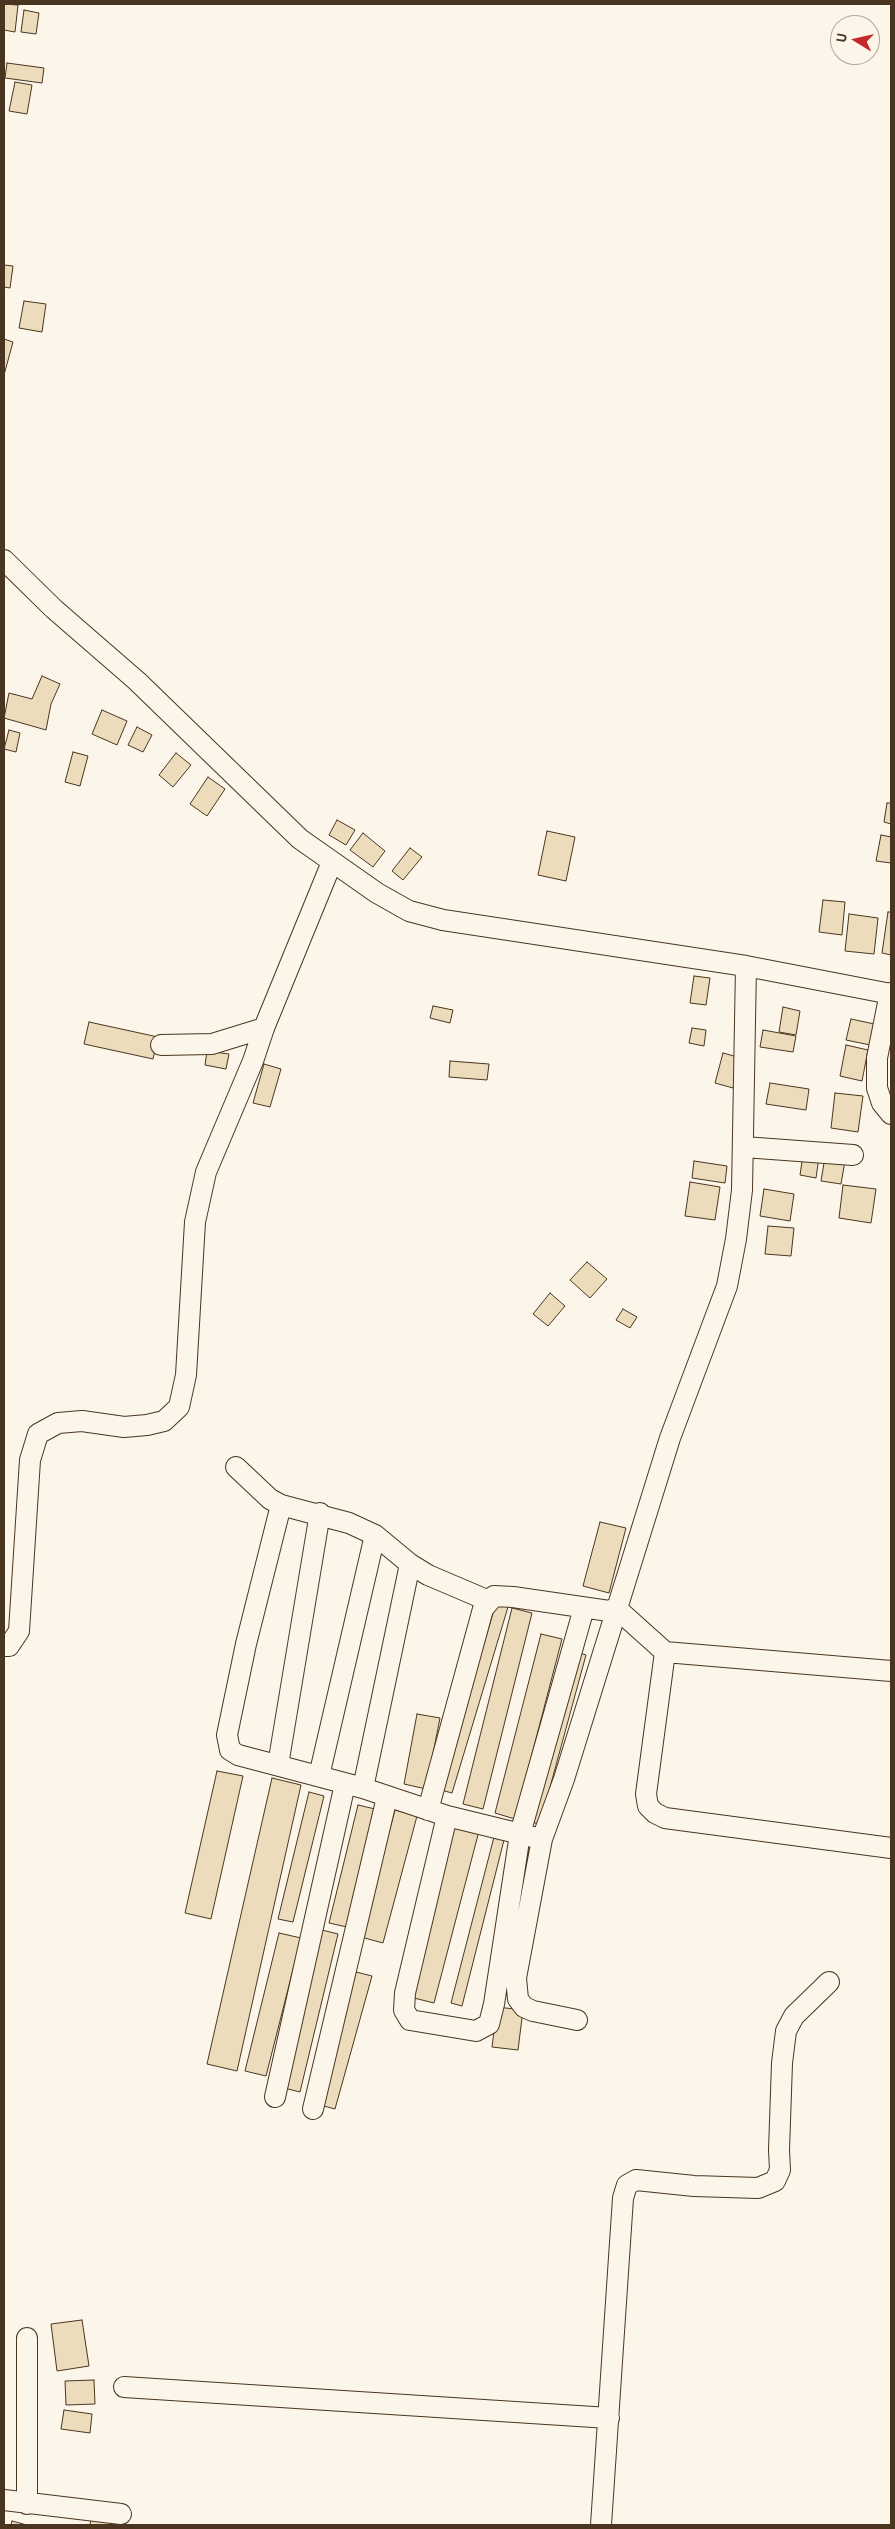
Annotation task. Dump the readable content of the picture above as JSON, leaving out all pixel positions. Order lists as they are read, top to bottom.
{
  "north": "left"
}
